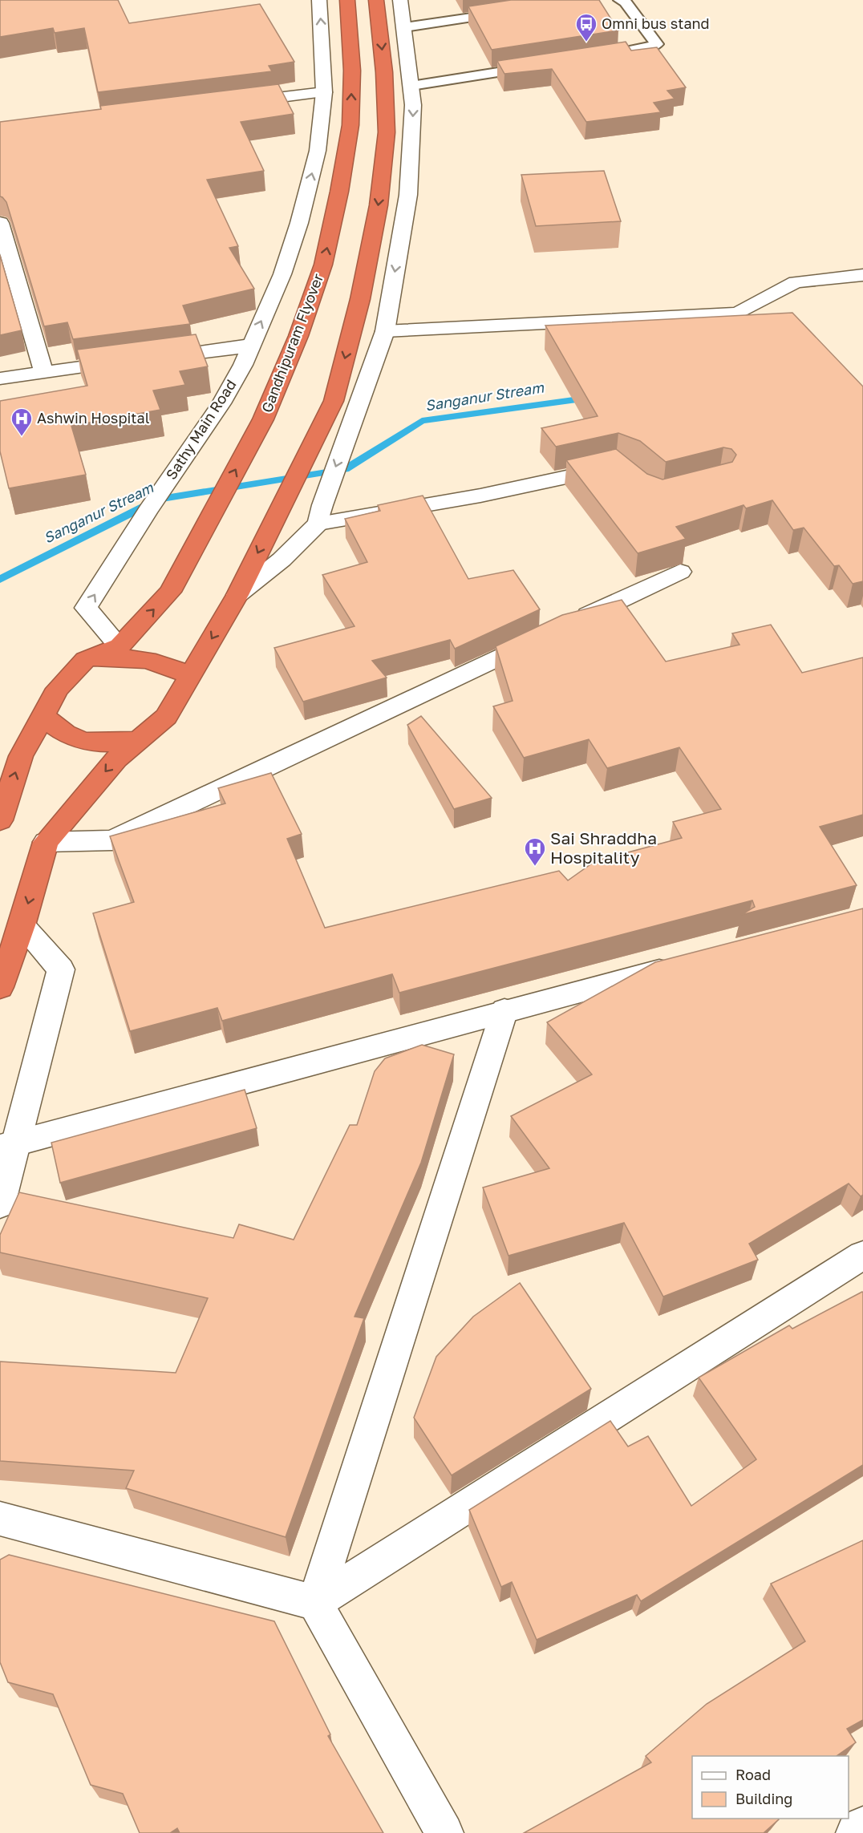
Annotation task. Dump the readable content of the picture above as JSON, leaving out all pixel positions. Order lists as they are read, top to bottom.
{
  "streets": {
    "highway": ["Gandhipuram Flyover"],
    "street": ["Sathy Main Road"]
  },
  "crossings": [
    ["Gandhipuram Flyover", "Sathy Main Road"]
  ],
  "water": ["Sanganur Stream"],
  "places": {
    "bus stop": ["Omni bus stand"],
    "hospital": ["Ashwin Hospital", "Sai Shraddha Hospitality"]
  },
  "legend": ["Road", "Building"]
}
